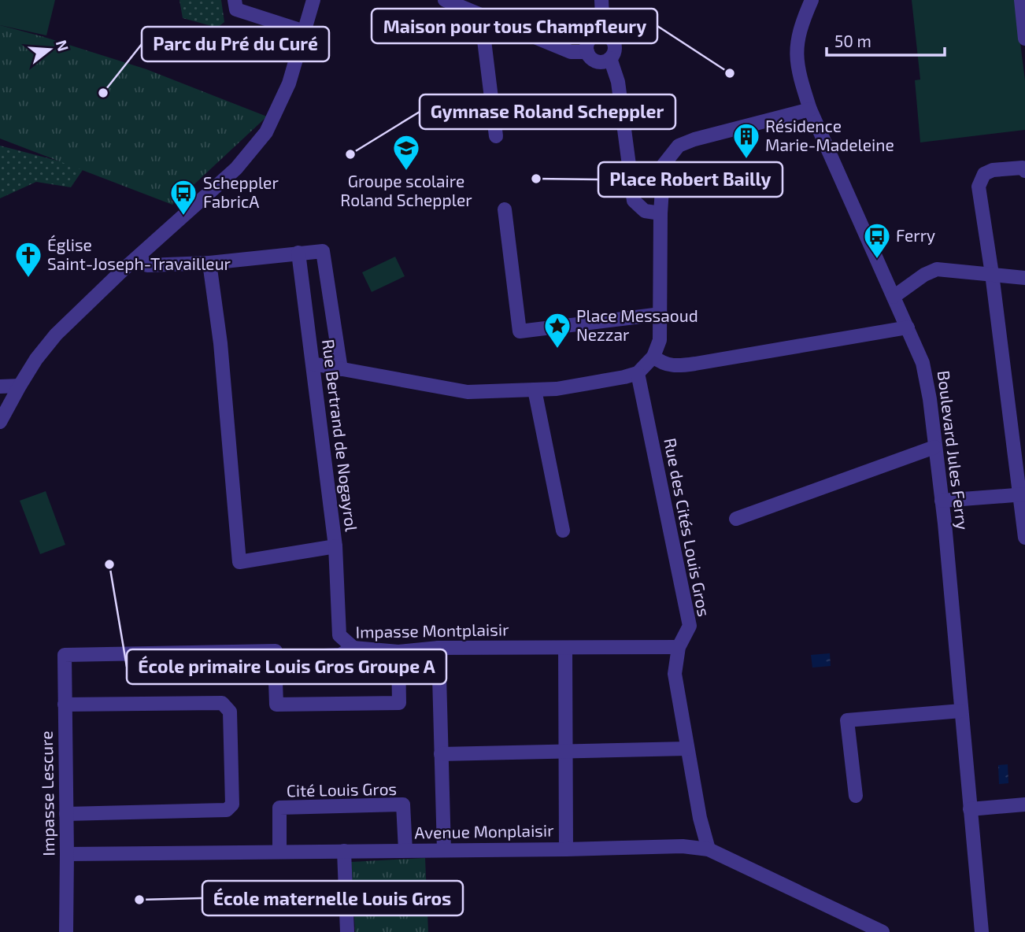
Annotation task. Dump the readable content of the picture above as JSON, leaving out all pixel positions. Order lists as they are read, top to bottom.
{
  "streets": {
    "street": [
      "Rue Bertrand de Nogayrol",
      "Boulevard Jules Ferry",
      "Rue des Cités Louis Gros",
      "Impasse Montplaisir",
      "Cité Louis Gros",
      "Impasse Lescure",
      "Avenue Monplaisir"
    ]
  },
  "crossings": [
    ["Rue des Cités Louis Gros", "Impasse Montplaisir"],
    ["Rue des Cités Louis Gros", "Avenue Monplaisir"],
    ["Impasse Montplaisir", "Impasse Lescure"],
    ["Cité Louis Gros", "Avenue Monplaisir"],
    ["Impasse Lescure", "Avenue Monplaisir"]
  ],
  "places": {
    "other": [
      "Maison pour tous Champfleury",
      "Parc du Pré du Curé",
      "Gymnase Roland Scheppler",
      "Place Robert Bailly",
      "École primaire Louis Gros Groupe A",
      "École maternelle Louis Gros"
    ],
    "building": ["Résidence Marie-Madeleine"],
    "school or university": ["Groupe scolaire Roland Scheppler"],
    "bus stop": ["Scheppler FabricA", "Ferry"],
    "church": ["Église Saint-Joseph-Travailleur"],
    "place": ["Place Messaoud Nezzar"]
  },
  "scale_bar": "50 m",
  "north": "right"
}
